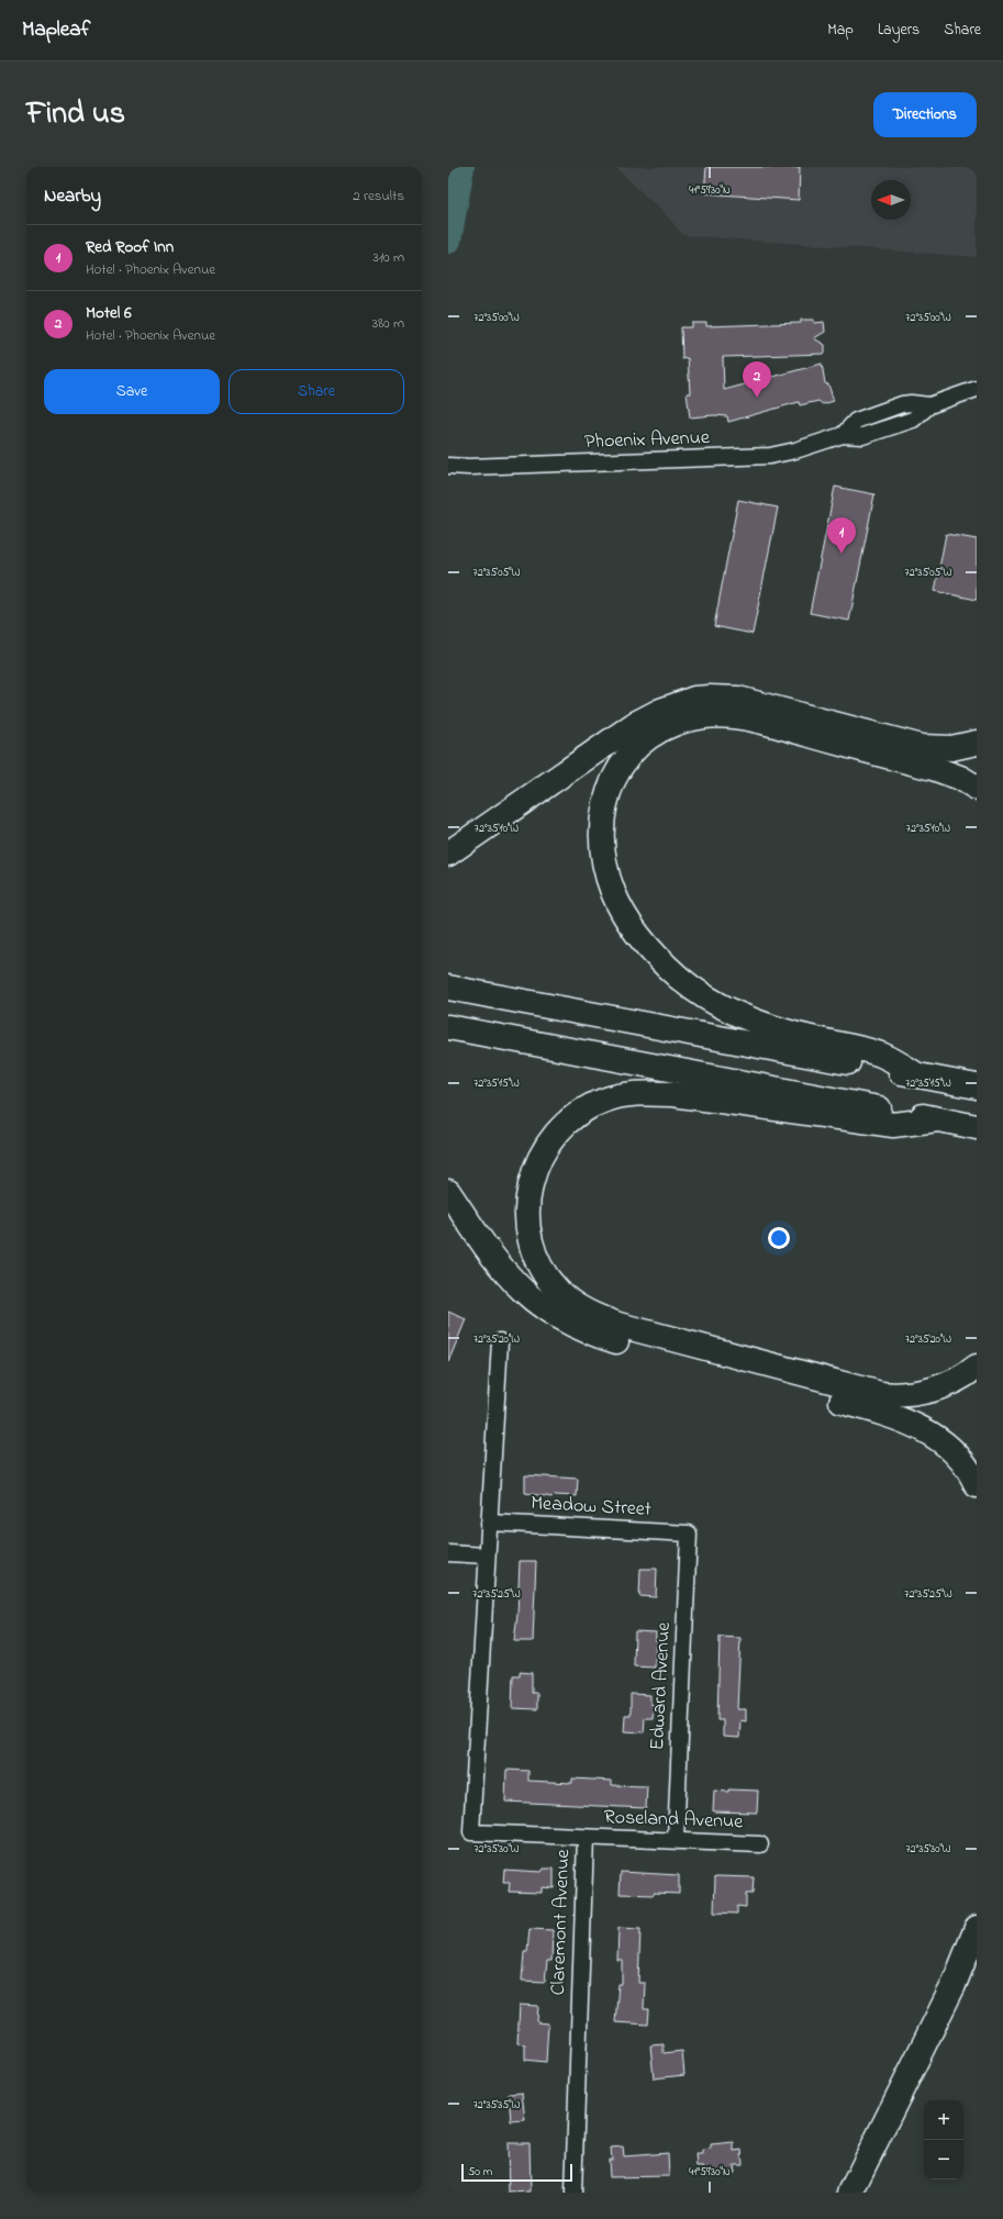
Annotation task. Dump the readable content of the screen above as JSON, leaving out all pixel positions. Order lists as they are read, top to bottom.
{
  "streets": {
    "street": [
      "Phoenix Avenue",
      "Meadow Street",
      "Edward Avenue",
      "Roseland Avenue",
      "Claremont Avenue"
    ]
  },
  "crossings": [
    ["Meadow Street", "Edward Avenue"],
    ["Meadow Street", "Claremont Avenue"],
    ["Edward Avenue", "Roseland Avenue"],
    ["Roseland Avenue", "Claremont Avenue"]
  ],
  "scale_bar": "50 m",
  "north": "left",
  "page": {
    "header": "Mapleaf",
    "nav": ["Map", "Layers", "Share"],
    "title": "Find us",
    "buttons": [
      "Directions",
      ["Save", "Share"]
    ],
    "heading": ["Nearby", "2 results"],
    "list": [
      {
        "mark": "1",
        "name": "Red Roof Inn",
        "note": "Hotel · Phoenix Avenue",
        "value": "310 m"
      },
      {
        "mark": "2",
        "name": "Motel 6",
        "note": "Hotel · Phoenix Avenue",
        "value": "380 m"
      }
    ],
    "pins": ["2", "1"],
    "map_buttons": ["+", "−"],
    "scale": "50 m"
  },
  "coordinates": [
    "41°59'30\"N",
    "72°35'00\"W",
    "72°35'05\"W",
    "72°35'10\"W",
    "72°35'15\"W",
    "72°35'20\"W",
    "72°35'25\"W",
    "72°35'30\"W",
    "72°35'35\"W"
  ]
}
